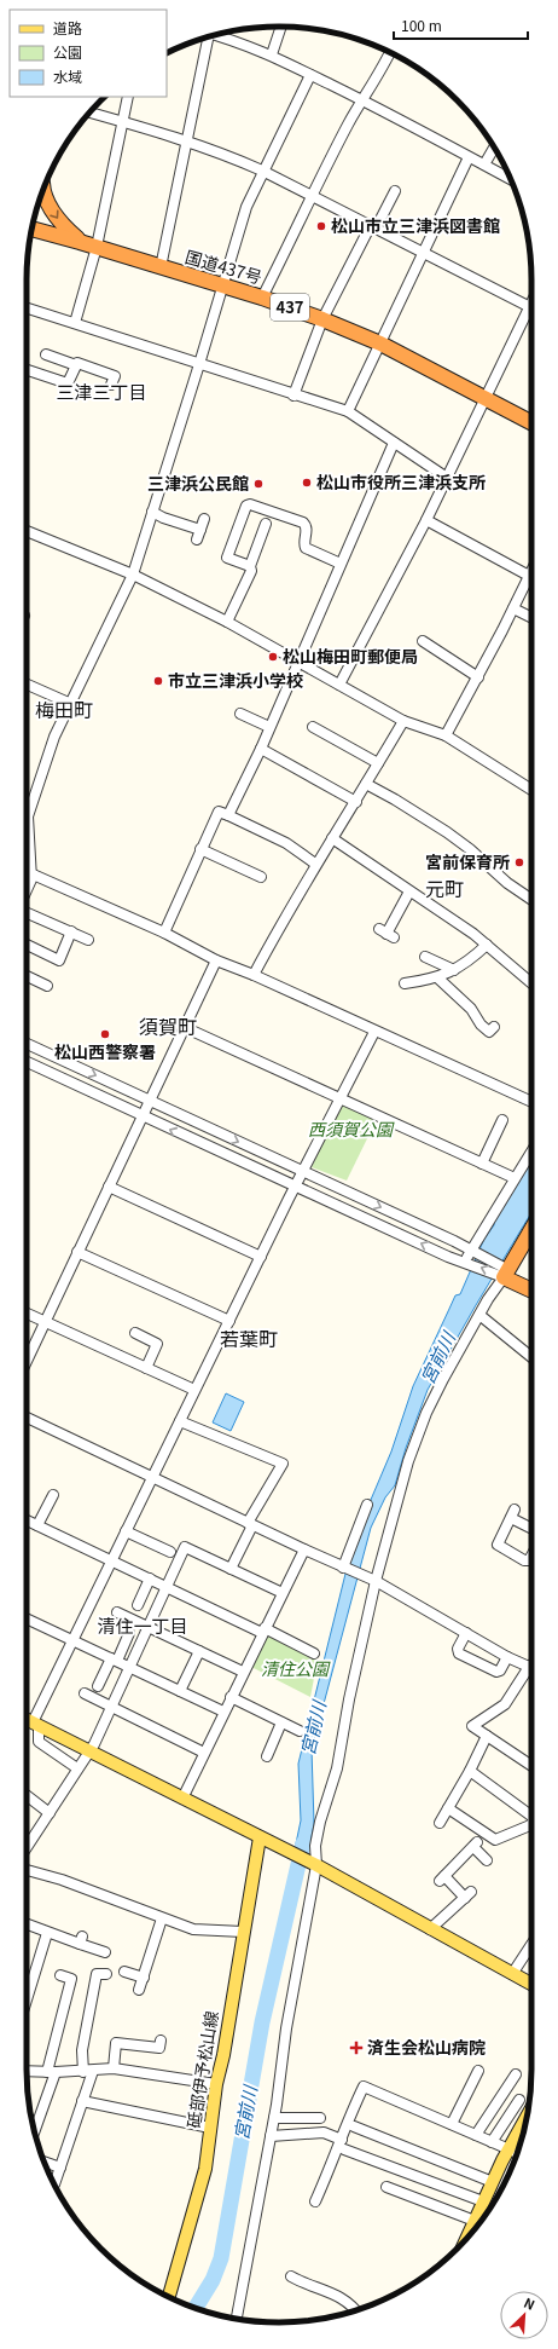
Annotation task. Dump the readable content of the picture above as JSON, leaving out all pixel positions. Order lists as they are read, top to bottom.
{
  "streets": {
    "highway": ["国道437号", "437"],
    "main road": ["砥部伊予松山線"]
  },
  "districts": [
    "三津三丁目",
    "梅田町",
    "元町",
    "須賀町",
    "若葉町",
    "清住一丁目"
  ],
  "water": ["宮前川"],
  "parks": ["西須賀公園", "清住公園"],
  "places": {
    "other": [
      "松山市立三津浜図書館",
      "松山市役所三津浜支所",
      "三津浜公民館",
      "松山梅田町郵便局",
      "市立三津浜小学校",
      "宮前保育所",
      "松山西警察署"
    ],
    "health": ["済生会松山病院"]
  },
  "legend": ["道路", "公園", "水域"],
  "scale_bar": "100 m",
  "north": "top right"
}
